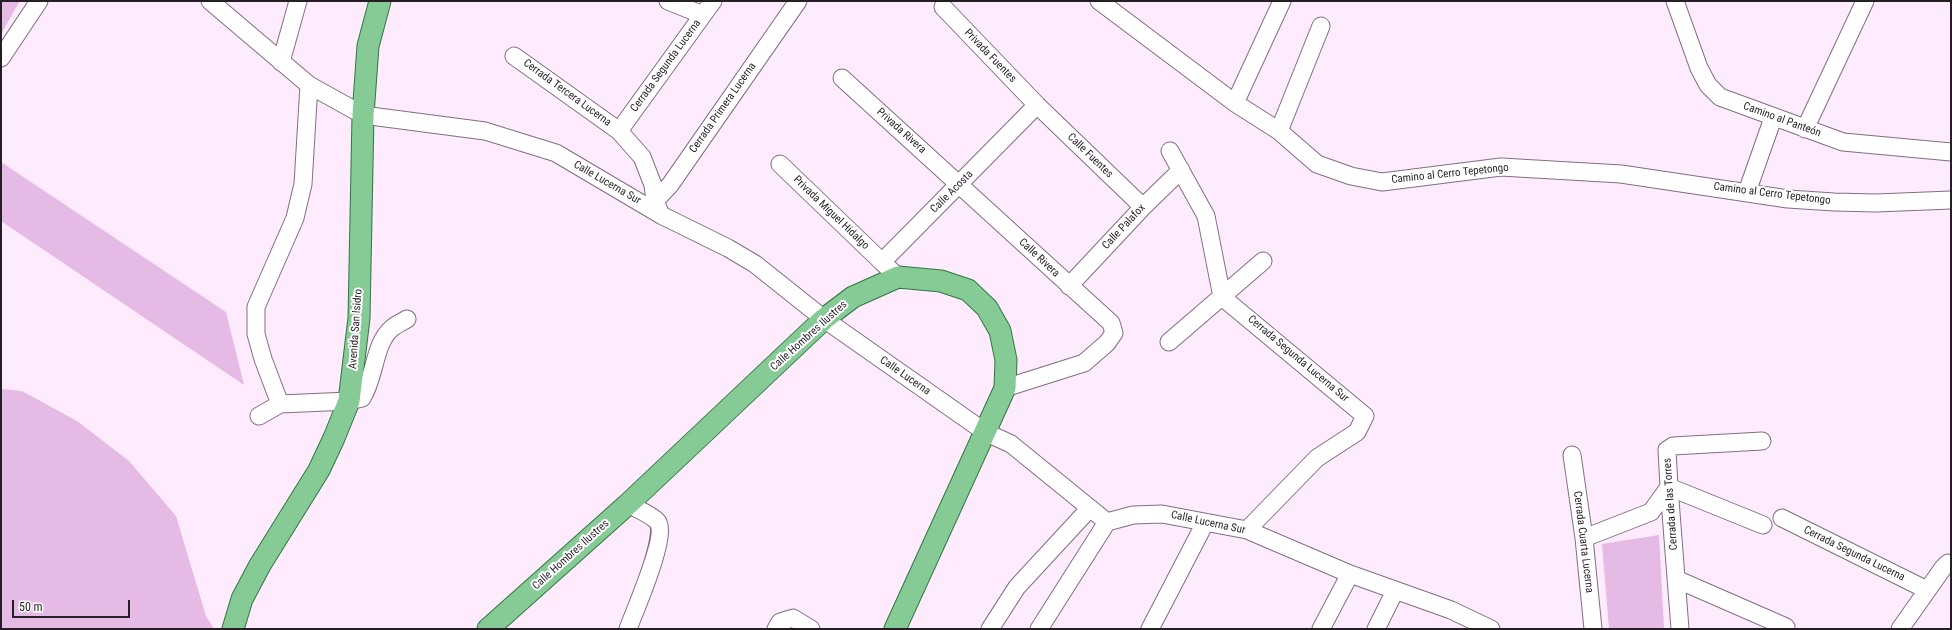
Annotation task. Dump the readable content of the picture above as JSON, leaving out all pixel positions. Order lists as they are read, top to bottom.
{
  "streets": {
    "main road": ["Avenida San Isidro", "Calle Hombres Ilustres"],
    "street": [
      "Privada Fuentes",
      "Cerrada Segunda Lucerna",
      "Cerrada Tercera Lucerna",
      "Cerrada Primera Lucerna",
      "Camino al Panteón",
      "Privada Rivera",
      "Calle Fuentes",
      "Camino al Cerro Tepetongo",
      "Calle Lucerna Sur",
      "Calle Acosta",
      "Privada Miguel Hidalgo",
      "Calle Palafox",
      "Calle Rivera",
      "Cerrada Segunda Lucerna Sur",
      "Calle Lucerna",
      "Cerrada de las Torres",
      "Cerrada Cuarta Lucerna"
    ]
  },
  "crossings": [
    ["Privada Fuentes", "Calle Fuentes"],
    ["Privada Fuentes", "Calle Acosta"],
    ["Cerrada Segunda Lucerna", "Cerrada Tercera Lucerna"],
    ["Cerrada Tercera Lucerna", "Cerrada Primera Lucerna"],
    ["Cerrada Tercera Lucerna", "Calle Lucerna Sur"],
    ["Cerrada Primera Lucerna", "Calle Lucerna Sur"],
    ["Privada Rivera", "Calle Acosta"],
    ["Privada Rivera", "Calle Rivera"],
    ["Calle Fuentes", "Calle Acosta"],
    ["Calle Fuentes", "Calle Palafox"],
    ["Calle Lucerna Sur", "Avenida San Isidro"],
    ["Calle Lucerna Sur", "Calle Hombres Ilustres"],
    ["Calle Lucerna Sur", "Cerrada Segunda Lucerna Sur"],
    ["Calle Lucerna Sur", "Calle Lucerna"],
    ["Calle Acosta", "Privada Miguel Hidalgo"],
    ["Calle Acosta", "Calle Rivera"],
    ["Calle Palafox", "Calle Rivera"],
    ["Calle Rivera", "Calle Hombres Ilustres"],
    ["Calle Hombres Ilustres", "Calle Lucerna"]
  ],
  "scale_bar": "50 m"
}
